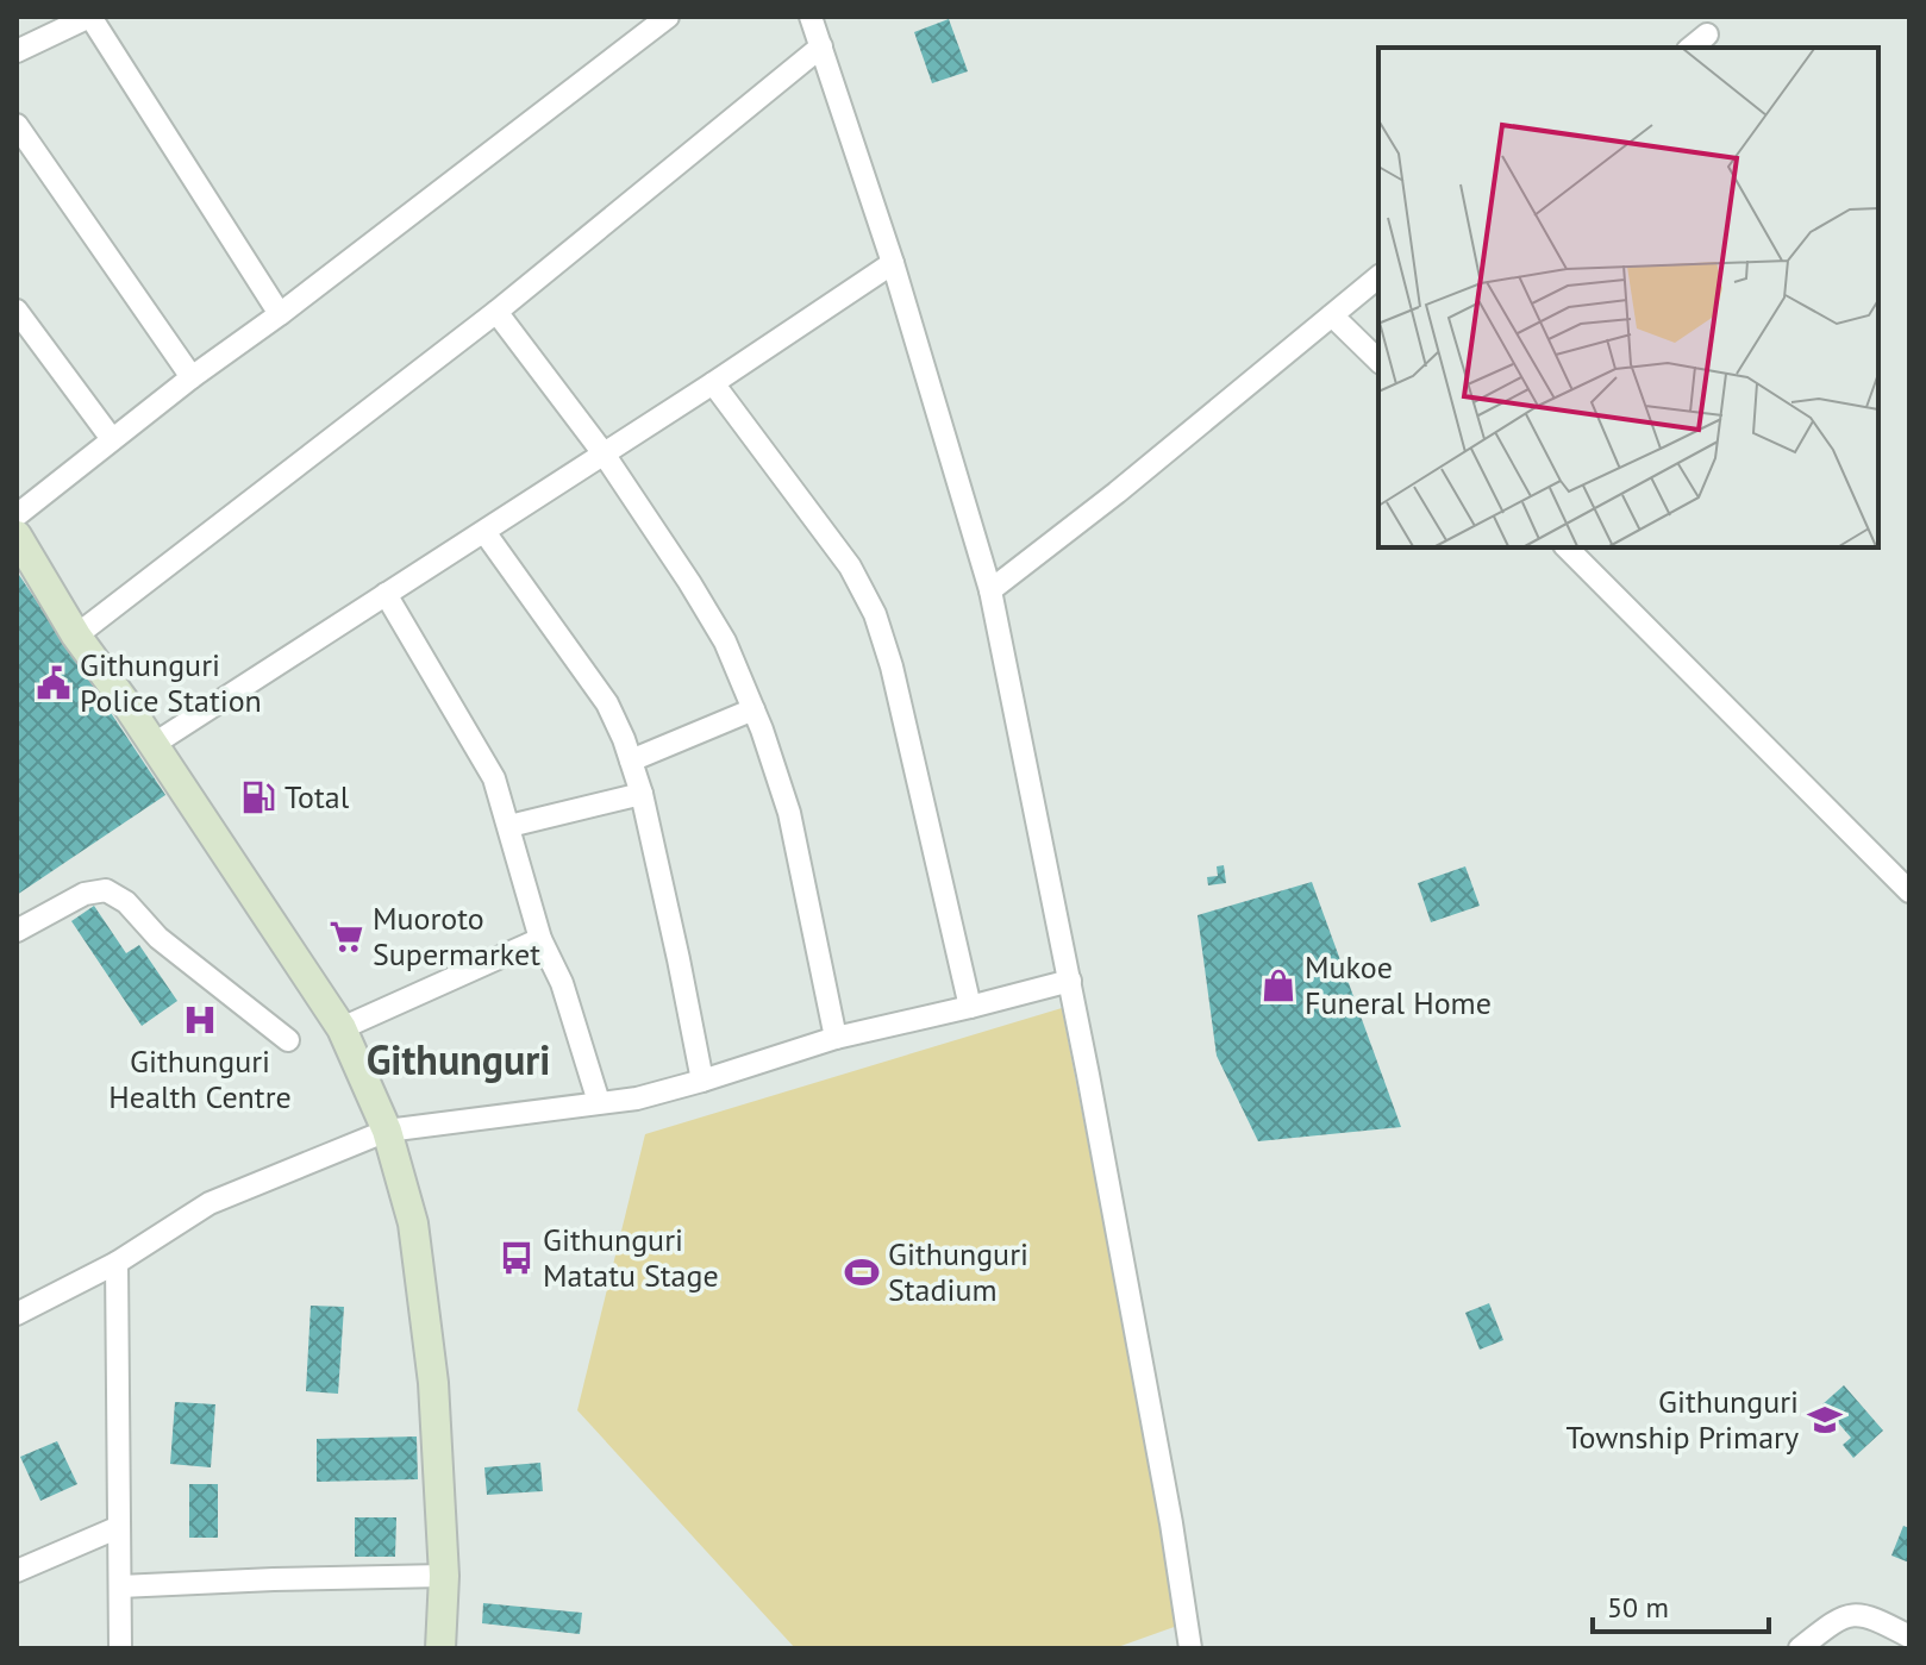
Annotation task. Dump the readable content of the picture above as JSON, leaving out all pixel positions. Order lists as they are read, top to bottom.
{
  "districts": ["Githunguri"],
  "places": {
    "public building": ["Githunguri Police Station"],
    "fuel station": ["Total"],
    "supermarket": ["Muoroto Supermarket"],
    "shop": ["Mukoe Funeral Home"],
    "hospital": ["Githunguri Health Centre"],
    "bus stop": ["Githunguri Matatu Stage"],
    "sports": ["Githunguri Stadium"],
    "school or university": ["Githunguri Township Primary"]
  },
  "scale_bar": "50 m"
}
